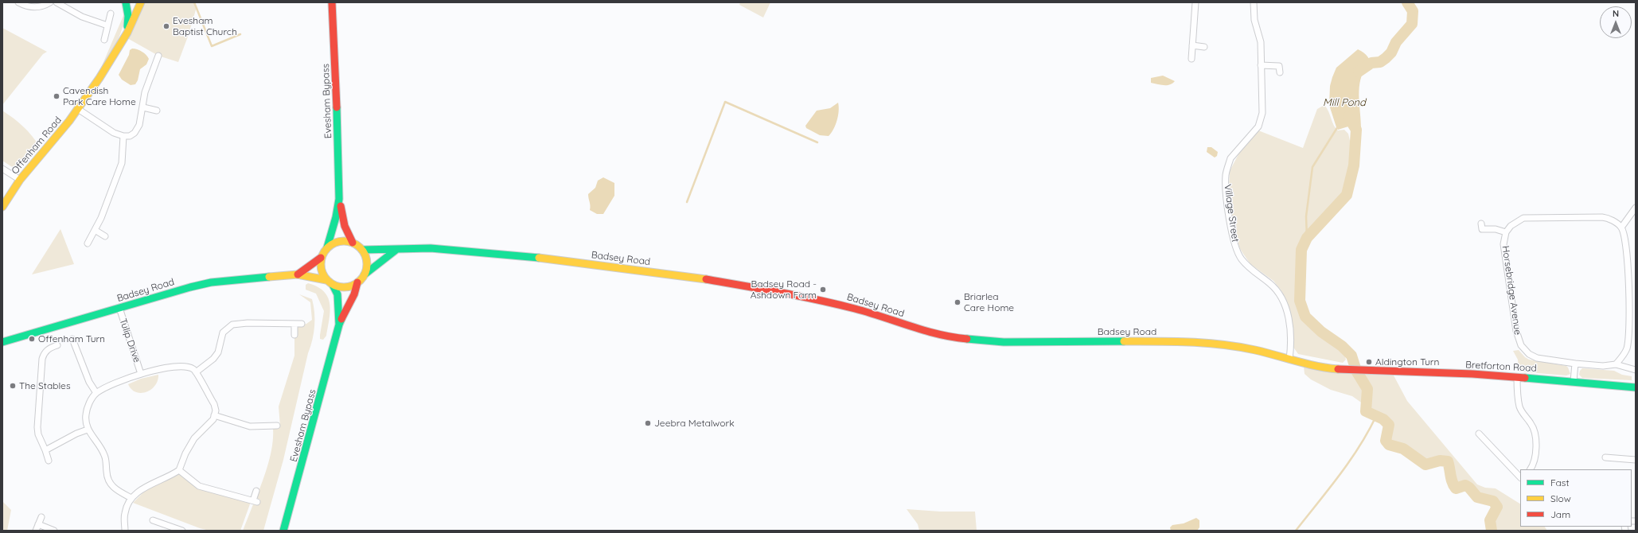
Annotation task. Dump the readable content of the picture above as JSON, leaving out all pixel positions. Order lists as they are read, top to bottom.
{
  "streets": {
    "main road": [
      "Evesham Bypass",
      "Offenham Road",
      "Badsey Road",
      "Bretforton Road"
    ],
    "street": ["Village Street", "Horsebridge Avenue", "Tulip Drive"]
  },
  "crossings": [
    ["Evesham Bypass", "Badsey Road"],
    ["Village Street", "Badsey Road"],
    ["Badsey Road", "Tulip Drive"],
    ["Badsey Road", "Bretforton Road"]
  ],
  "water": ["Mill Pond"],
  "places": [
    "Evesham Baptist Church",
    "Cavendish Park Care Home",
    "Badsey Road - Ashdown Farm",
    "Briarlea Care Home",
    "Offenham Turn",
    "Aldington Turn",
    "The Stables",
    "Jeebra Metalwork"
  ],
  "legend": ["Fast", "Slow", "Jam"],
  "north": "top"
}
